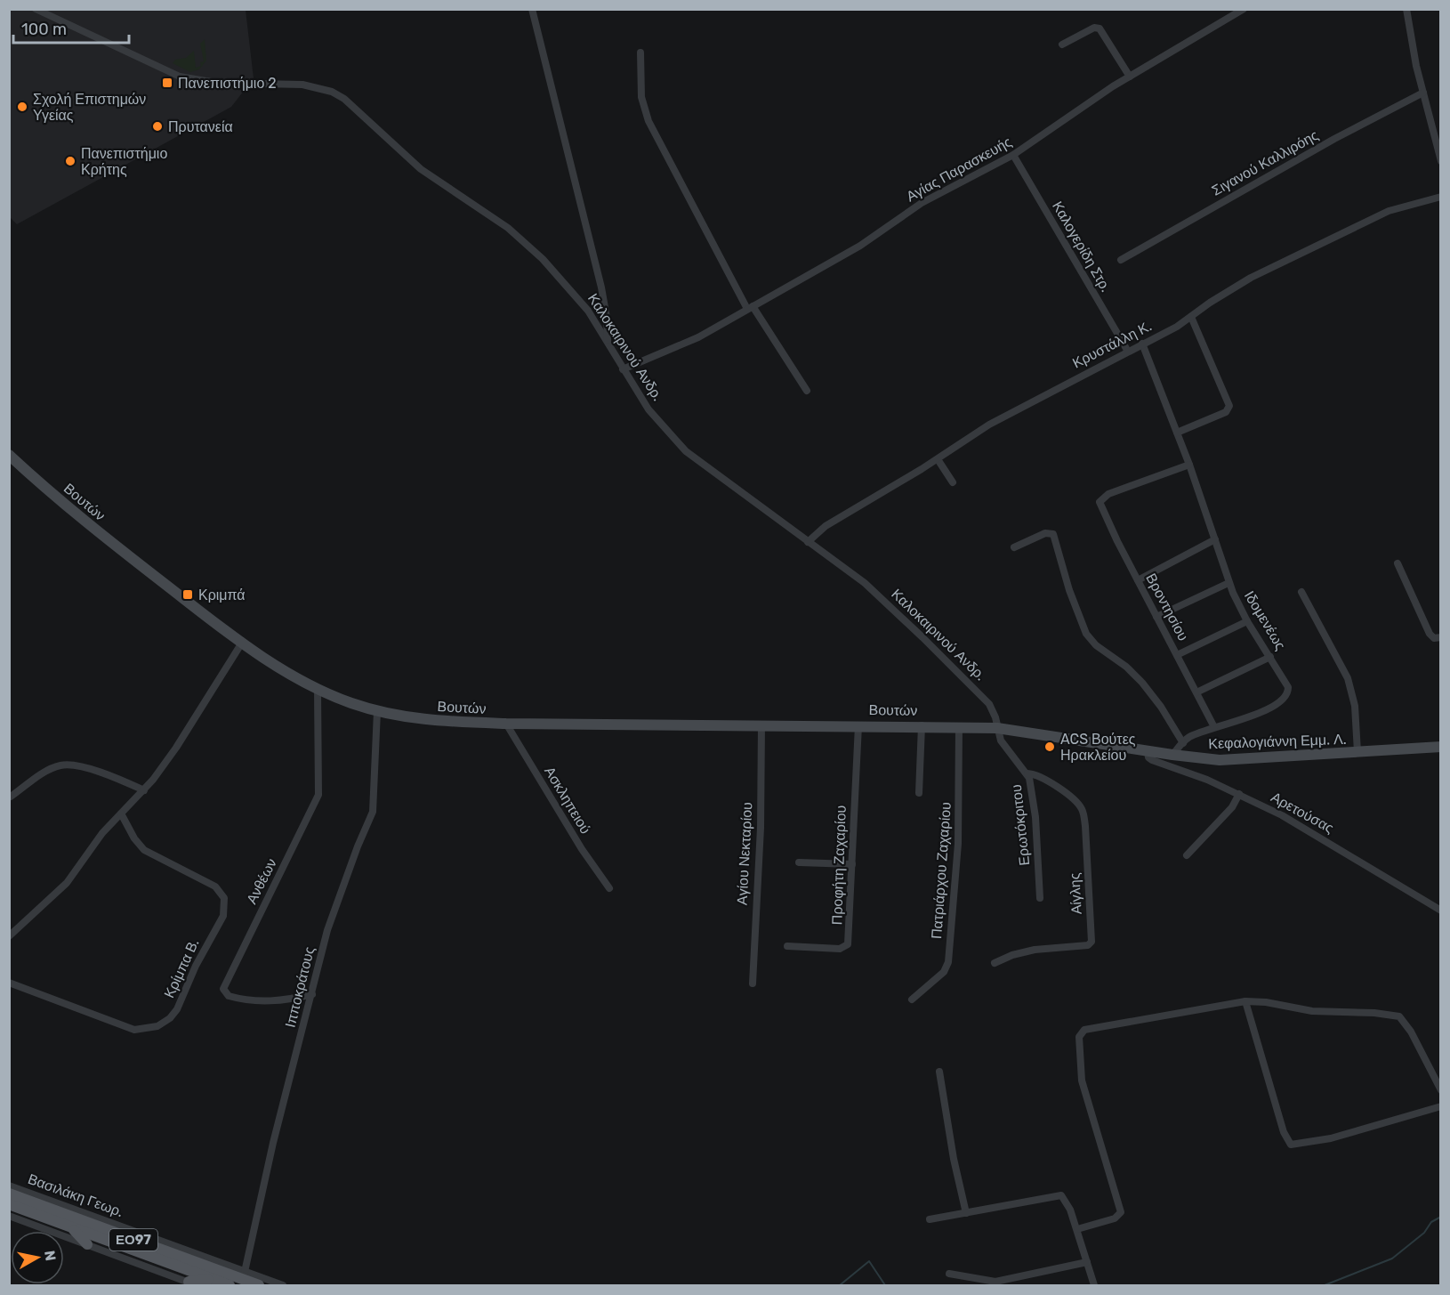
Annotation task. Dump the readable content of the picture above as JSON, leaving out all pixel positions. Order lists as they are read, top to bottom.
{
  "streets": {
    "main road": ["Βουτών", "Κεφαλογιάννη Εμμ. Λ.", "ΕΟ97"],
    "street": [
      "Σιγανού Καλλιρόης",
      "Αγίας Παρασκευής",
      "Καλογερίδη Στρ.",
      "Κρυστάλλη Κ.",
      "Καλοκαιρινού Ανδρ.",
      "Βροντησίου",
      "Ιδομενέως",
      "Ασκληπειού",
      "Αρετούσας",
      "Ερωτόκριτου",
      "Αγίου Νεκταρίου",
      "Προφήτη Ζαχαρίου",
      "Πατριάρχου Ζαχαρίου",
      "Ανθέων",
      "Αίγλης",
      "Κρίμπα Β.",
      "Ιπποκράτους",
      "Βασιλάκη Γεωρ."
    ]
  },
  "crossings": [
    ["Αγίας Παρασκευής", "Καλογερίδη Στρ."],
    ["Αγίας Παρασκευής", "Καλοκαιρινού Ανδρ."],
    ["Καλογερίδη Στρ.", "Κρυστάλλη Κ."],
    ["Κρυστάλλη Κ.", "Καλοκαιρινού Ανδρ."],
    ["Κρυστάλλη Κ.", "Ιδομενέως"],
    ["Καλοκαιρινού Ανδρ.", "Βουτών"],
    ["Καλοκαιρινού Ανδρ.", "Ερωτόκριτου"],
    ["Βουτών", "Κεφαλογιάννη Εμμ. Λ."],
    ["Βουτών", "Ασκληπειού"],
    ["Βουτών", "Ερωτόκριτου"],
    ["Βουτών", "Αγίου Νεκταρίου"],
    ["Βουτών", "Προφήτη Ζαχαρίου"],
    ["Βουτών", "Πατριάρχου Ζαχαρίου"],
    ["Βουτών", "Ανθέων"],
    ["Βουτών", "Ιπποκράτους"],
    ["Βροντησίου", "Ιδομενέως"],
    ["Ιδομενέως", "Κεφαλογιάννη Εμμ. Λ."],
    ["Κεφαλογιάννη Εμμ. Λ.", "Αρετούσας"],
    ["Ερωτόκριτου", "Αίγλης"],
    ["Ανθέων", "Ιπποκράτους"],
    ["Ιπποκράτους", "Βασιλάκη Γεωρ."]
  ],
  "places": {
    "transit": ["Πανεπιστήμιο 2", "Κριμπά"],
    "other": [
      "Σχολή Επιστημών Υγείας",
      "Πρυτανεία",
      "Πανεπιστήμιο Κρήτης",
      "ACS Βούτες Ηρακλείου"
    ]
  },
  "scale_bar": "100 m",
  "north": "right"
}
